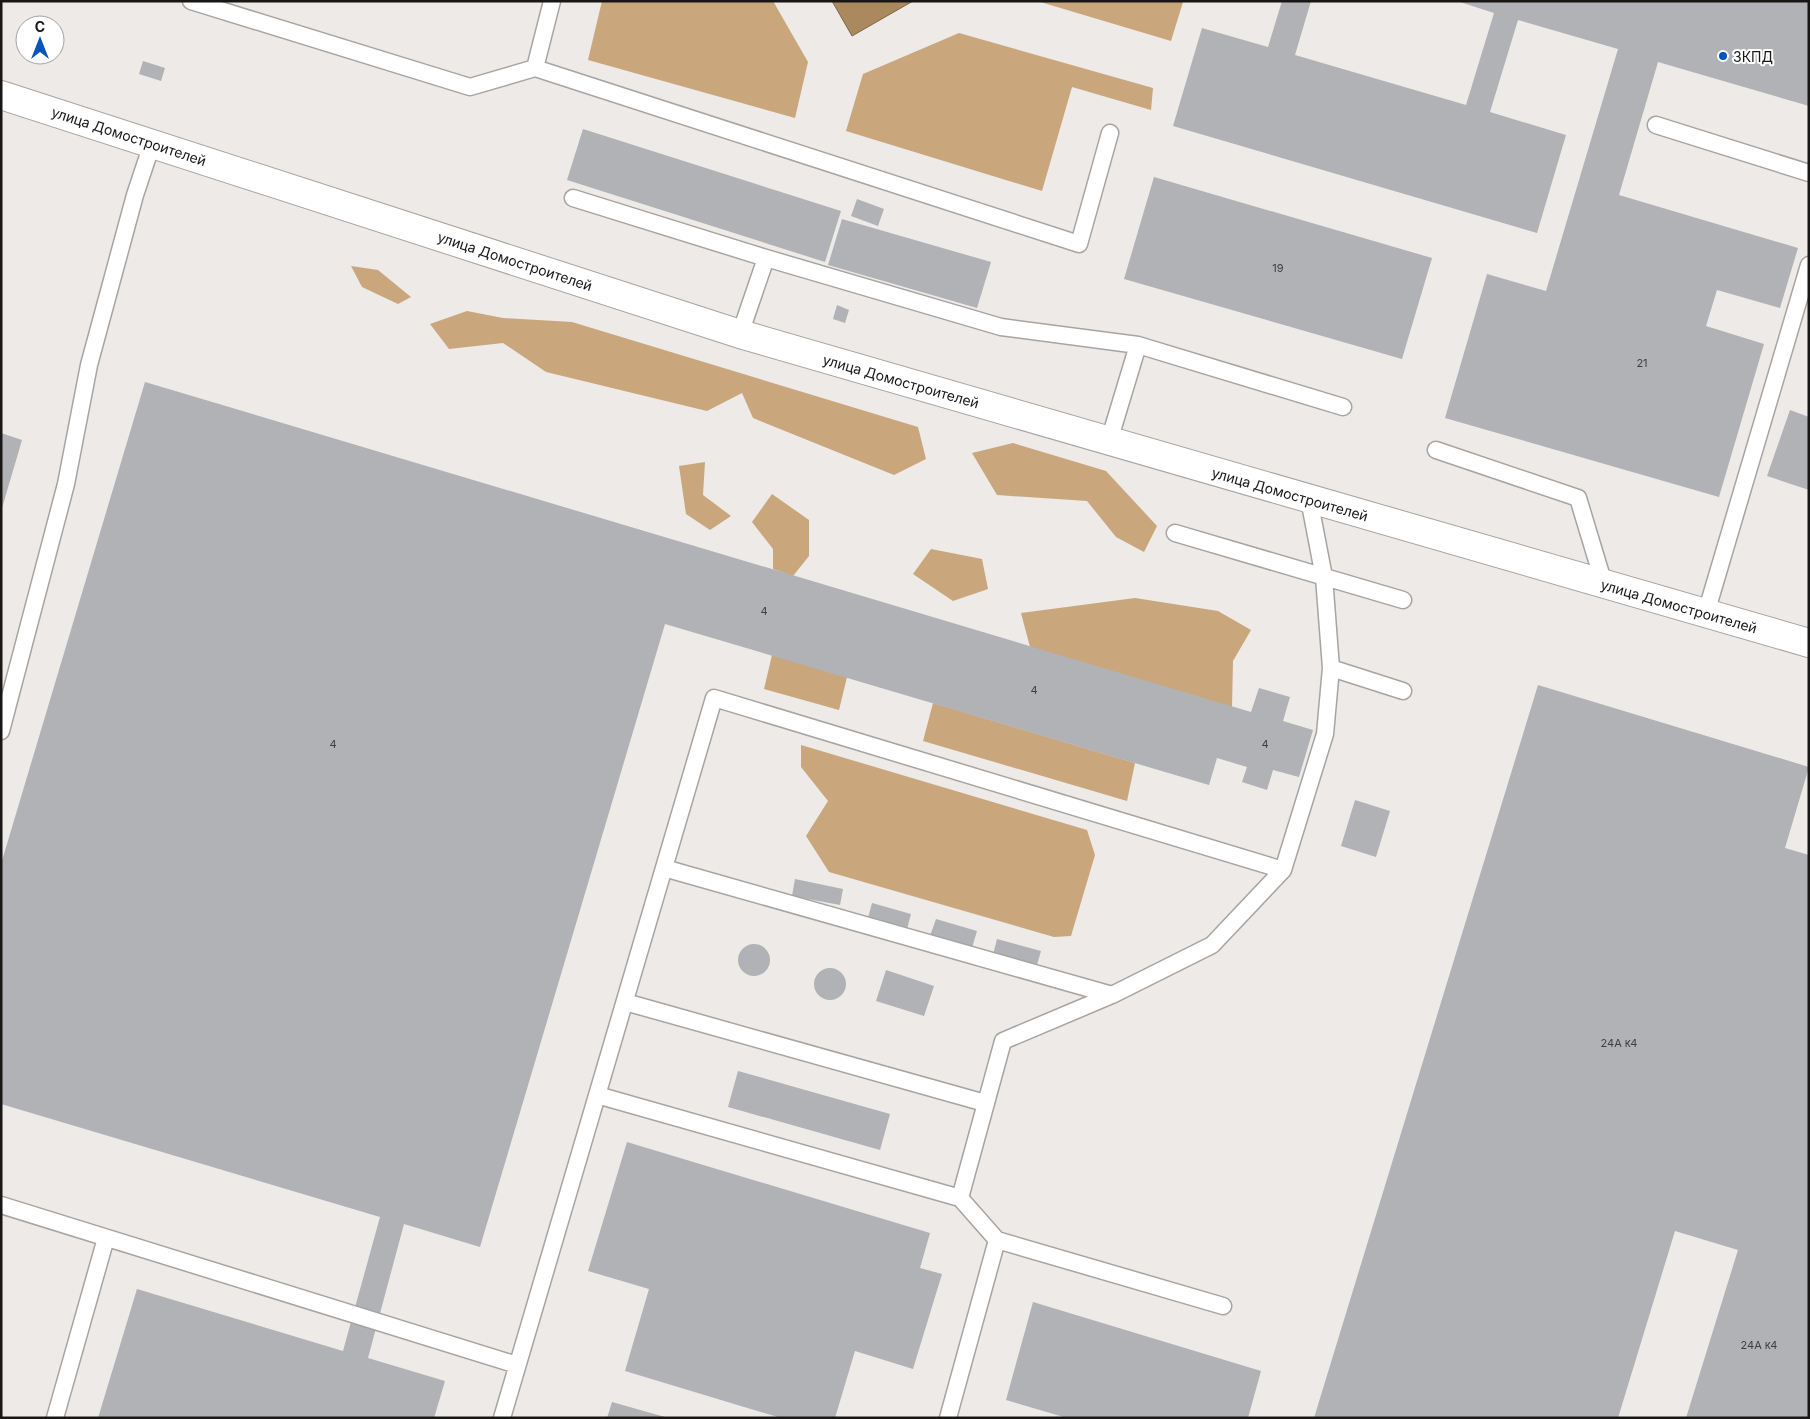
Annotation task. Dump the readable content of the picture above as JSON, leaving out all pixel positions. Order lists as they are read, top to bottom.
{
  "streets": {
    "street": ["улица Домостроителей"]
  },
  "places": ["ЗКПД"],
  "house_numbers": [
    "19",
    "21",
    "4",
    "4",
    "4",
    "4",
    "24А к4",
    "24А к4"
  ],
  "north": "top"
}
